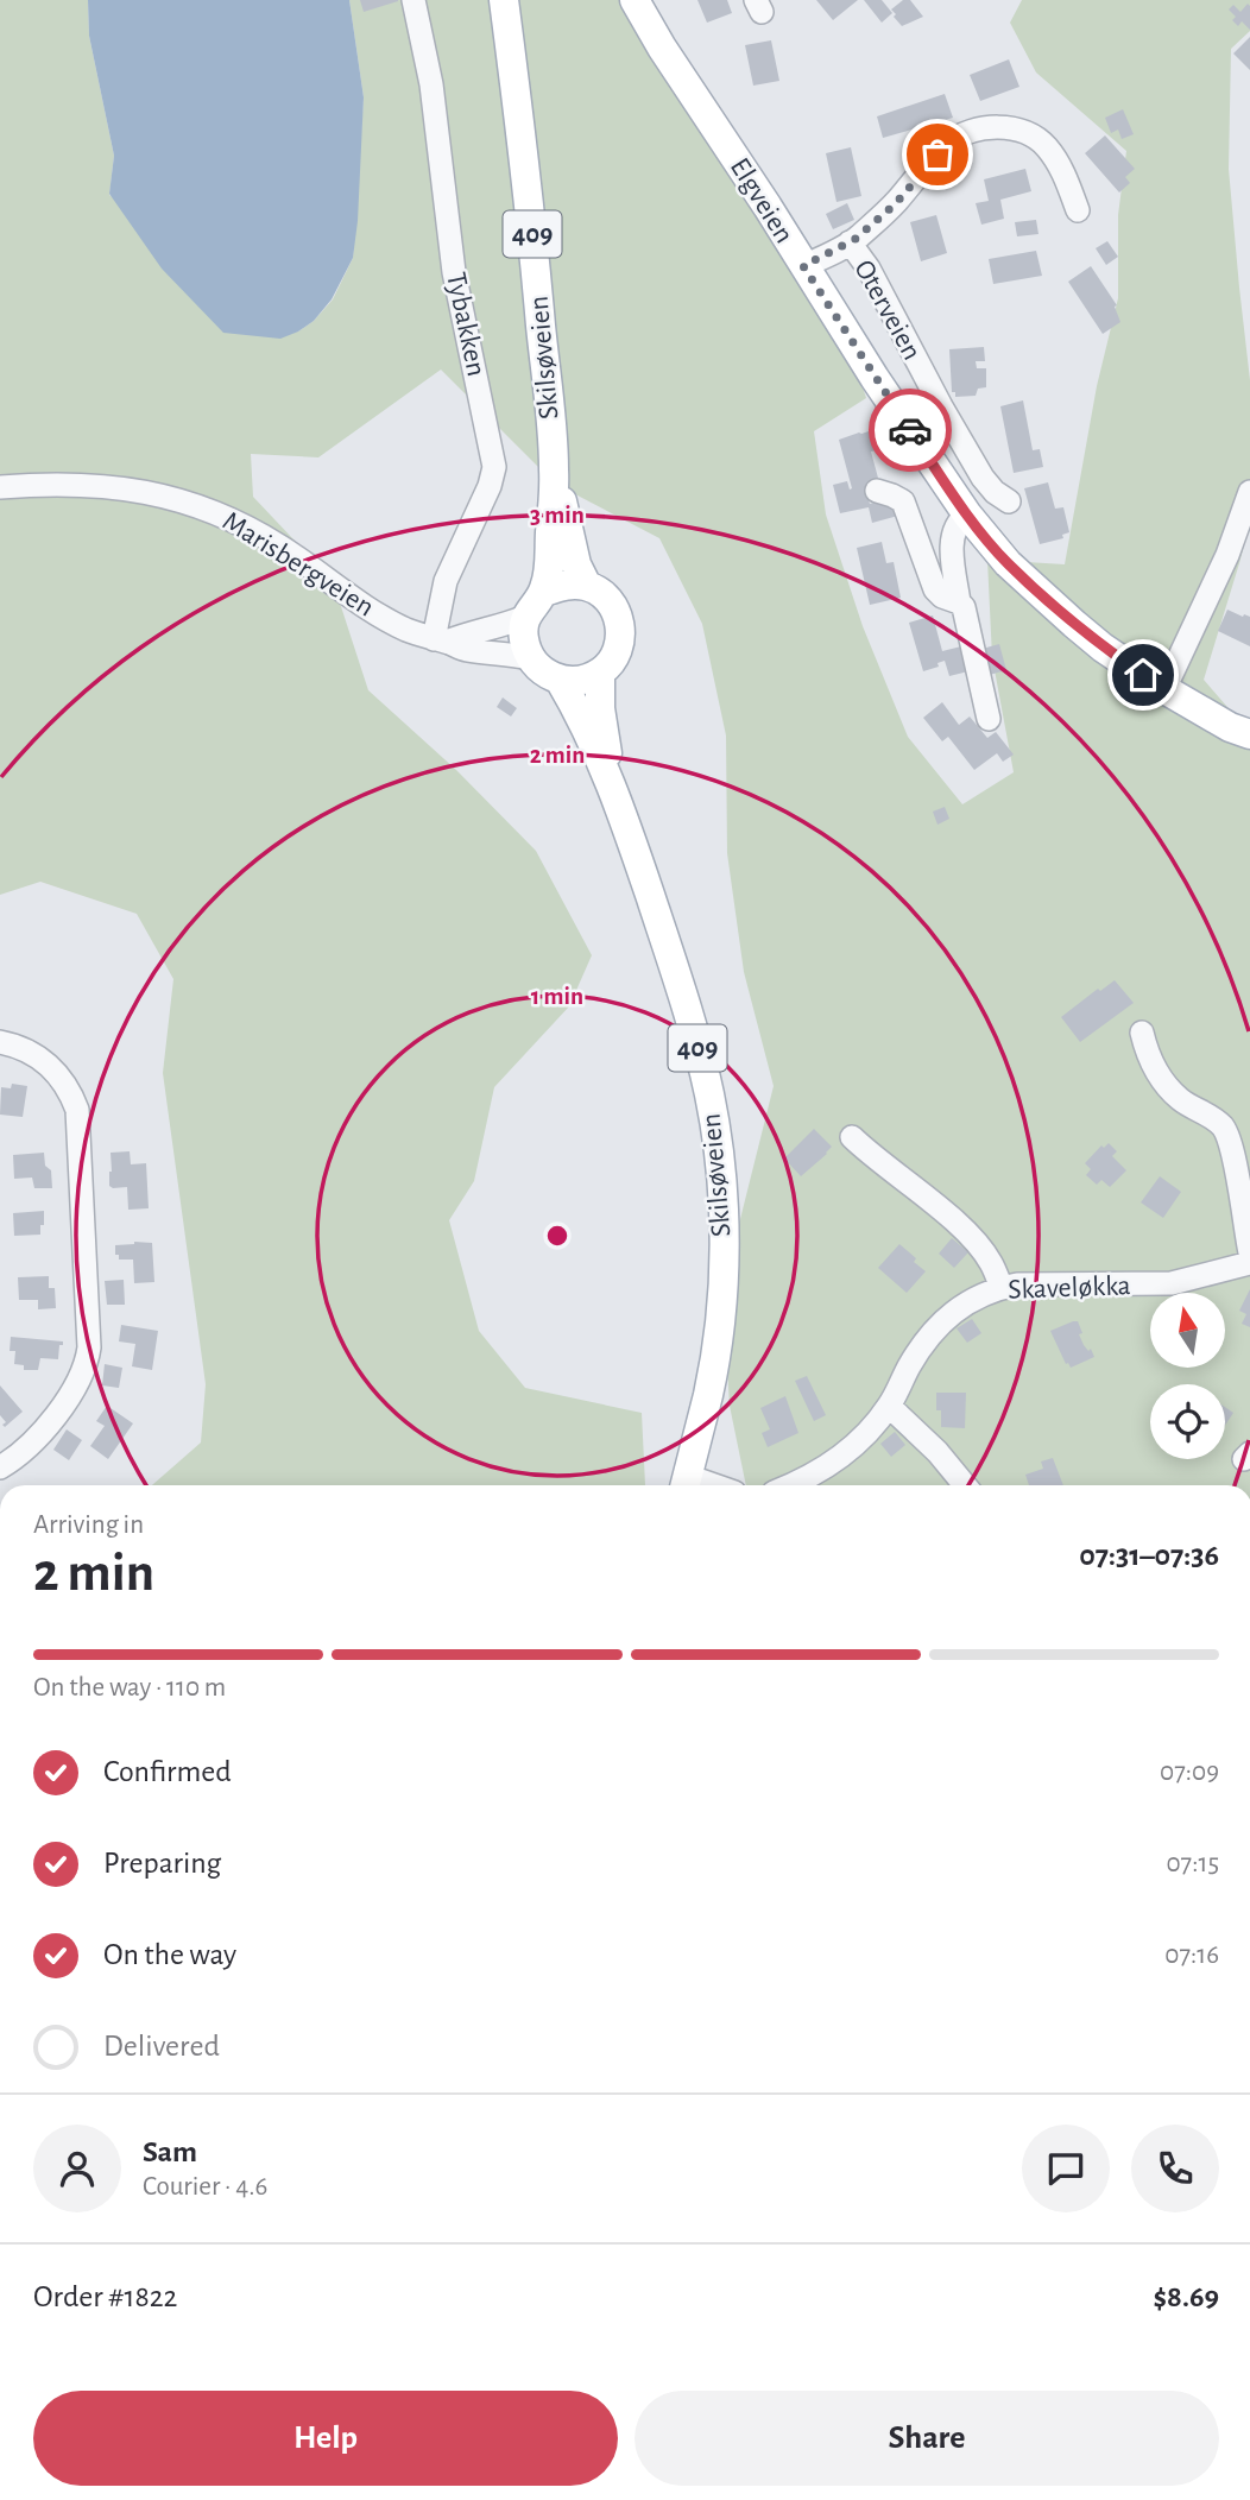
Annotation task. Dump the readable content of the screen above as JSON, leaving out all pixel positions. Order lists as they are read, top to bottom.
{
  "streets": {
    "main road": ["Elgveien", "409", "Skilsøveien"],
    "street": [
      "Oterveien",
      "Tybakken",
      "Marisbergveien",
      "Skaveløkka"
    ]
  },
  "crossings": [
    ["Elgveien", "Oterveien"],
    ["Tybakken", "Marisbergveien"],
    ["Skilsøveien", "Marisbergveien"]
  ],
  "north": "top",
  "page": {
    "heading": ["2 min", "Arriving in", "07:31–07:36"],
    "panel": [
      "Sam",
      "Courier · 4.6",
      "Order #1822",
      "$8.69"
    ],
    "bar": "On the way · 110 m",
    "list": [
      ["Confirmed", "07:09"],
      ["Preparing", "07:15"],
      ["On the way", "07:16"],
      "Delivered"
    ],
    "buttons": ["Help", "Share"]
  },
  "rings": ["3 min", "2 min", "1 min"]
}
